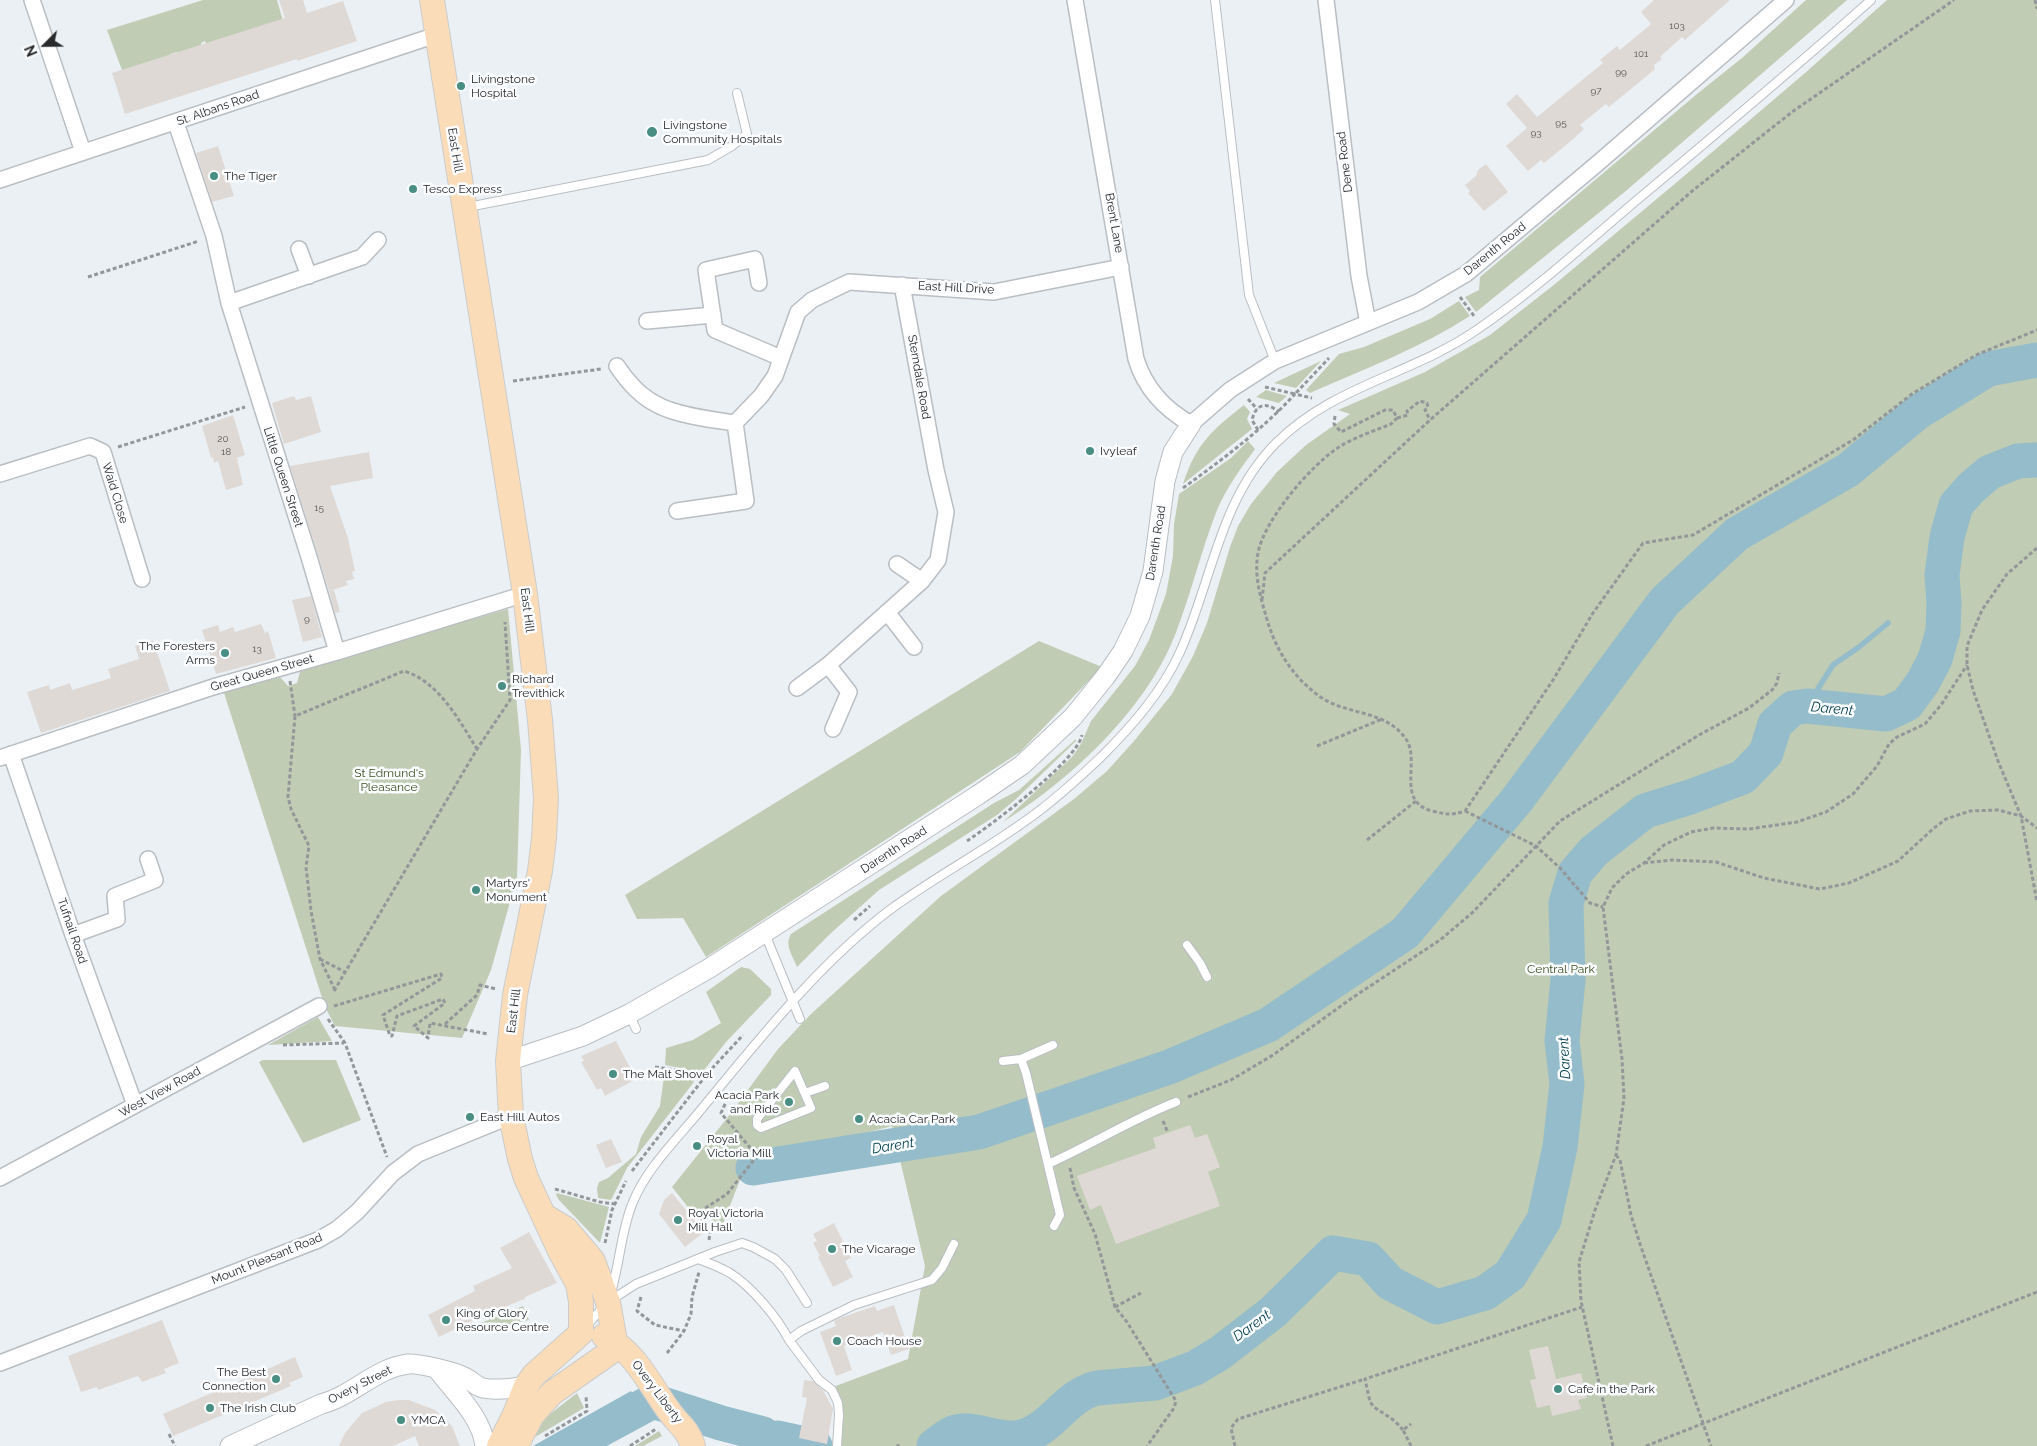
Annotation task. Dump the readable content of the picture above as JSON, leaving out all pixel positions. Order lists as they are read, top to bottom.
{
  "streets": {
    "main road": ["East Hill", "Overy Liberty"],
    "street": [
      "St. Albans Road",
      "Dene Road",
      "Brent Lane",
      "Darenth Road",
      "East Hill Drive",
      "Sterndale Road",
      "Little Queen Street",
      "Waid Close",
      "Great Queen Street",
      "Tufnail Road",
      "West View Road",
      "Mount Pleasant Road",
      "Overy Street"
    ]
  },
  "crossings": [
    ["St. Albans Road", "East Hill"],
    ["St. Albans Road", "Little Queen Street"],
    ["East Hill", "Darenth Road"],
    ["East Hill", "Great Queen Street"],
    ["East Hill", "Mount Pleasant Road"],
    ["East Hill", "Overy Liberty"],
    ["Dene Road", "Darenth Road"],
    ["Brent Lane", "Darenth Road"],
    ["Brent Lane", "East Hill Drive"],
    ["East Hill Drive", "Sterndale Road"],
    ["Little Queen Street", "Great Queen Street"],
    ["Great Queen Street", "Tufnail Road"],
    ["Tufnail Road", "West View Road"]
  ],
  "water": ["Darent"],
  "parks": ["St Edmund's Pleasance", "Central Park"],
  "places": [
    "Livingstone Hospital",
    "Livingstone Community Hospitals",
    "The Tiger",
    "Tesco Express",
    "Ivyleaf",
    "The Foresters Arms",
    "Richard Trevithick",
    "Martyrs' Monument",
    "The Malt Shovel",
    "Acacia Park and Ride",
    "East Hill Autos",
    "Acacia Car Park",
    "Royal Victoria Mill",
    "Royal Victoria Mill Hall",
    "The Vicarage",
    "King of Glory Resource Centre",
    "Coach House",
    "The Best Connection",
    "Cafe in the Park",
    "The Irish Club",
    "YMCA"
  ],
  "house_numbers": [
    "103",
    "101",
    "99",
    "97",
    "95",
    "93",
    "20",
    "18",
    "15",
    "9",
    "13"
  ],
  "north": "bottom left"
}
